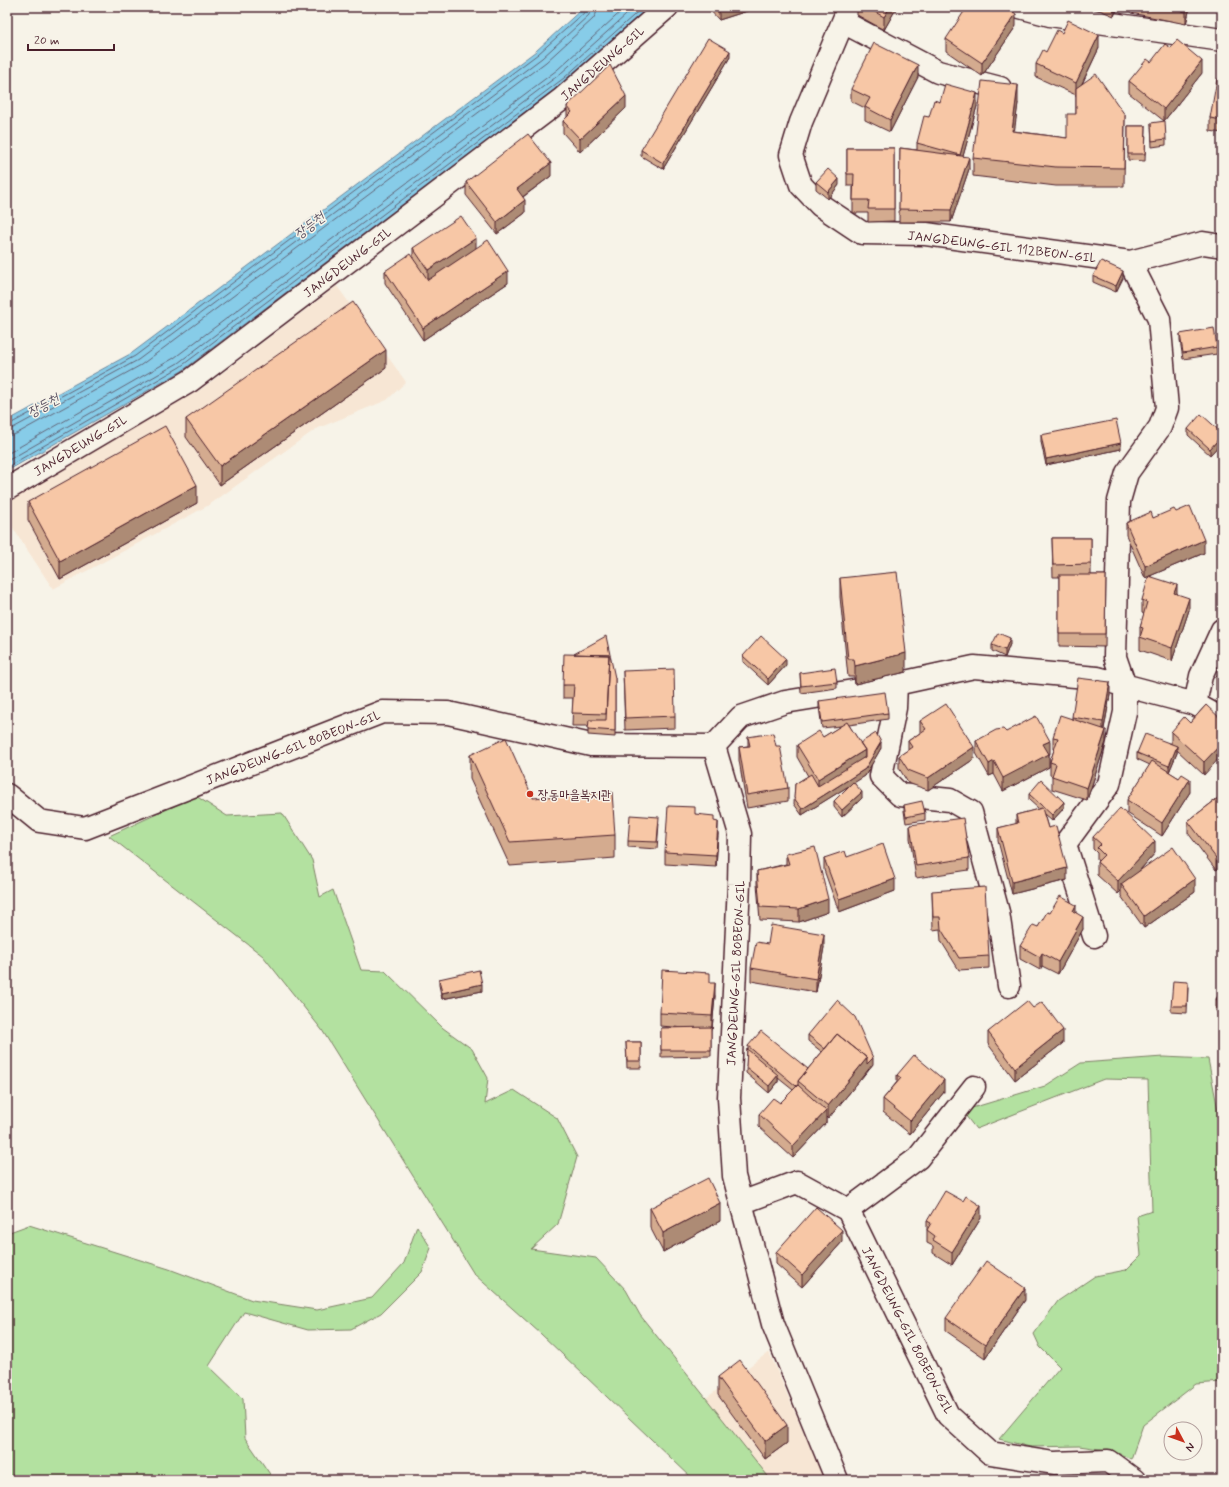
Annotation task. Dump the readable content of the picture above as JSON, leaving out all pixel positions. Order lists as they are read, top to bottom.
{
  "streets": {
    "street": ["JANGDEUNG-GIL", "JANGDEUNG-GIL 112BEON-GIL", "JANGDEUNG-GIL 80BEON-GIL"]
  },
  "water": ["장등천"],
  "places": ["장동마을복지관"],
  "scale_bar": "20 m",
  "north": "bottom right"
}
